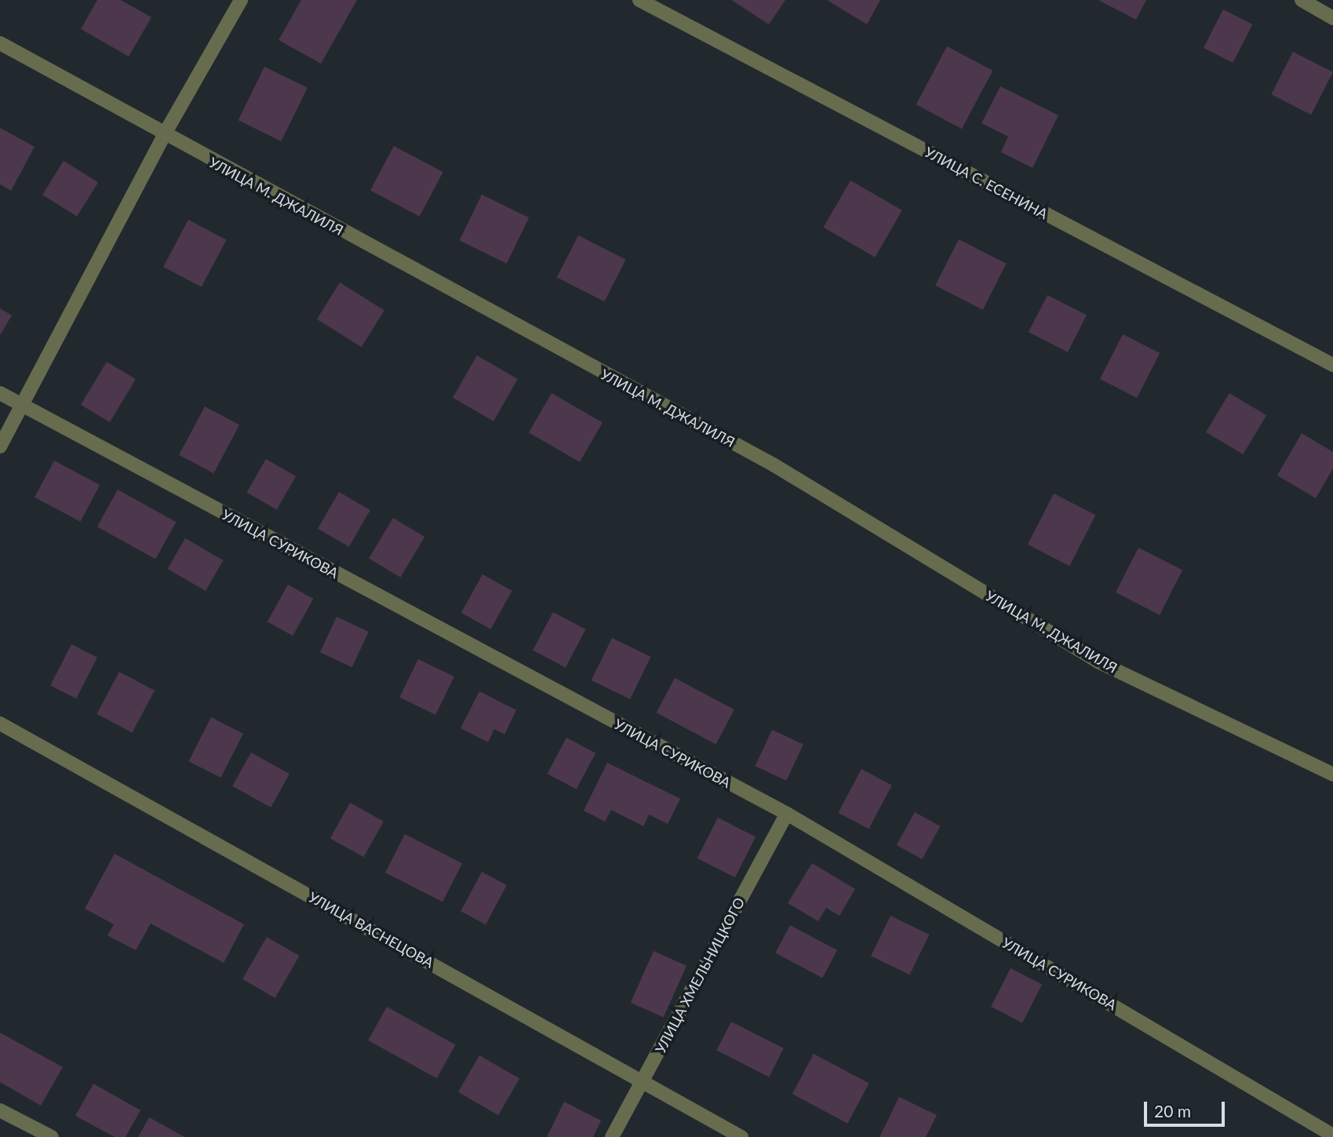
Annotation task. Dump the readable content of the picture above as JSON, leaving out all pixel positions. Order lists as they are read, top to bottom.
{
  "streets": {
    "street": [
      "УЛИЦА С. ЕСЕНИНА",
      "УЛИЦА М. ДЖАЛИЛЯ",
      "УЛИЦА СУРИКОВА",
      "УЛИЦА ВАСНЕЦОВА",
      "УЛИЦА ХМЕЛЬНИЦКОГО"
    ]
  },
  "crossings": [
    ["УЛИЦА СУРИКОВА", "УЛИЦА ХМЕЛЬНИЦКОГО"],
    ["УЛИЦА ВАСНЕЦОВА", "УЛИЦА ХМЕЛЬНИЦКОГО"]
  ],
  "scale_bar": "20 m"
}
